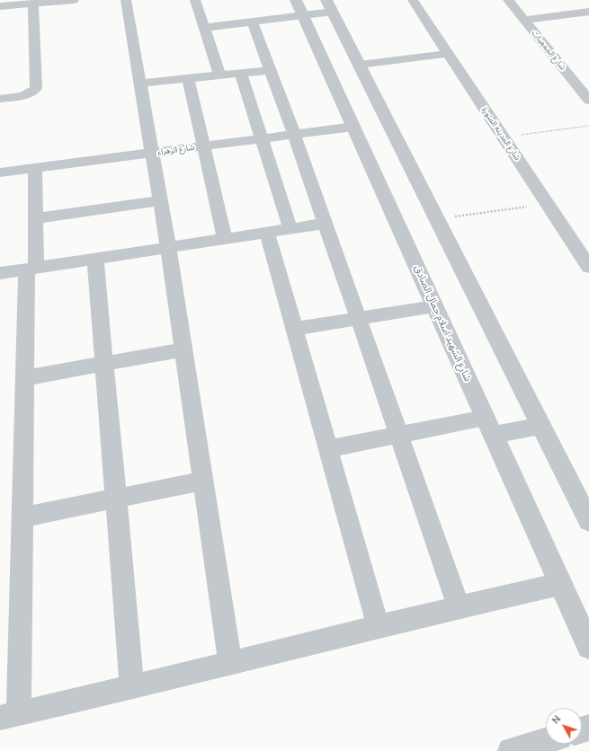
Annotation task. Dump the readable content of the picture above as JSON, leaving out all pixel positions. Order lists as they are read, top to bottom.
{
  "streets": {
    "street": [
      "شارع الجمعيات",
      "شارع المدينه المنورة",
      "شارع الزهراء",
      "شارع الشهيد اسلام جمال الصادق"
    ]
  },
  "crossings": [
    ["شارع الزهراء", "شارع الشهيد اسلام جمال الصادق"]
  ],
  "north": "top left"
}
